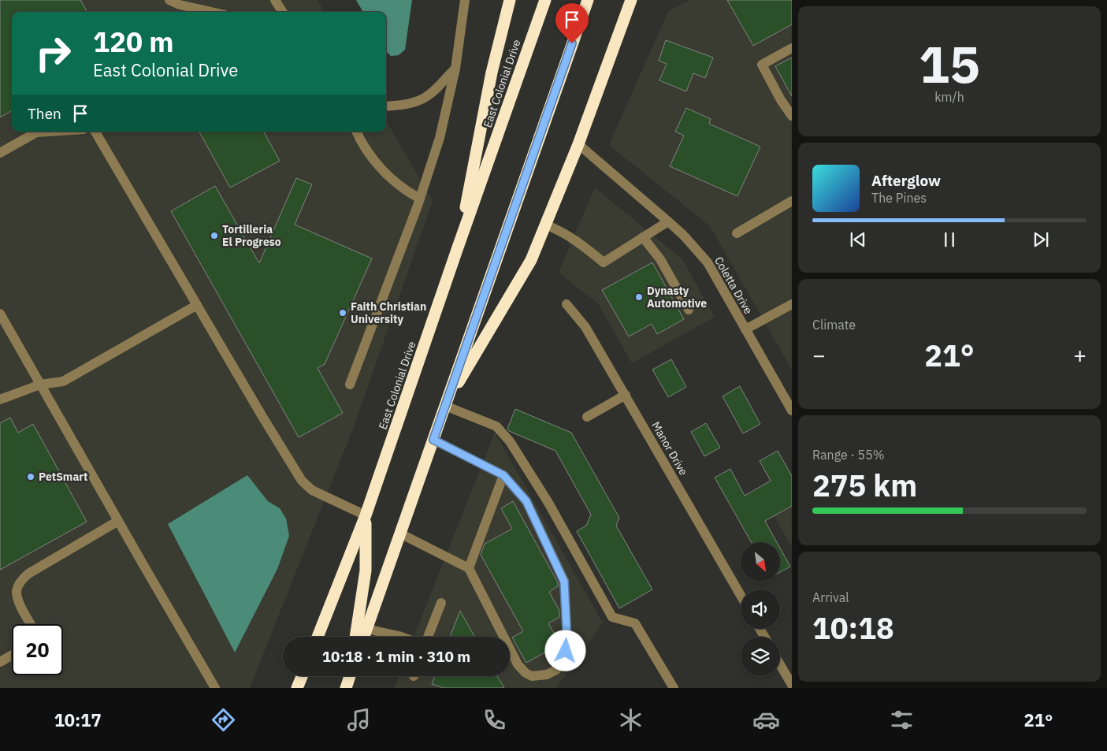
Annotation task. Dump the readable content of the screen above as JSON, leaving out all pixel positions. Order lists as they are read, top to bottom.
{
  "streets": {
    "highway": ["East Colonial Drive"],
    "street": ["Coletta Drive", "Manor Drive"]
  },
  "places": [
    "Tortilleria El Progreso",
    "Dynasty Automotive",
    "Faith Christian University",
    "PetSmart"
  ],
  "north": "bottom right",
  "page": {
    "tile": [
      ["15", "km/h"],
      "Climate",
      ["Range · 55%", "275 km"],
      ["Arrival", "10:18"]
    ],
    "turn": ["120 m", "East Colonial Drive"],
    "then": "Then",
    "song": ["Afterglow", "The Pines"],
    "heat": ["−", "21°", "+"],
    "limit": "20",
    "trip": "10:18 · 1 min · 310 m",
    "tabs": ["10:17", "21°"]
  }
}
